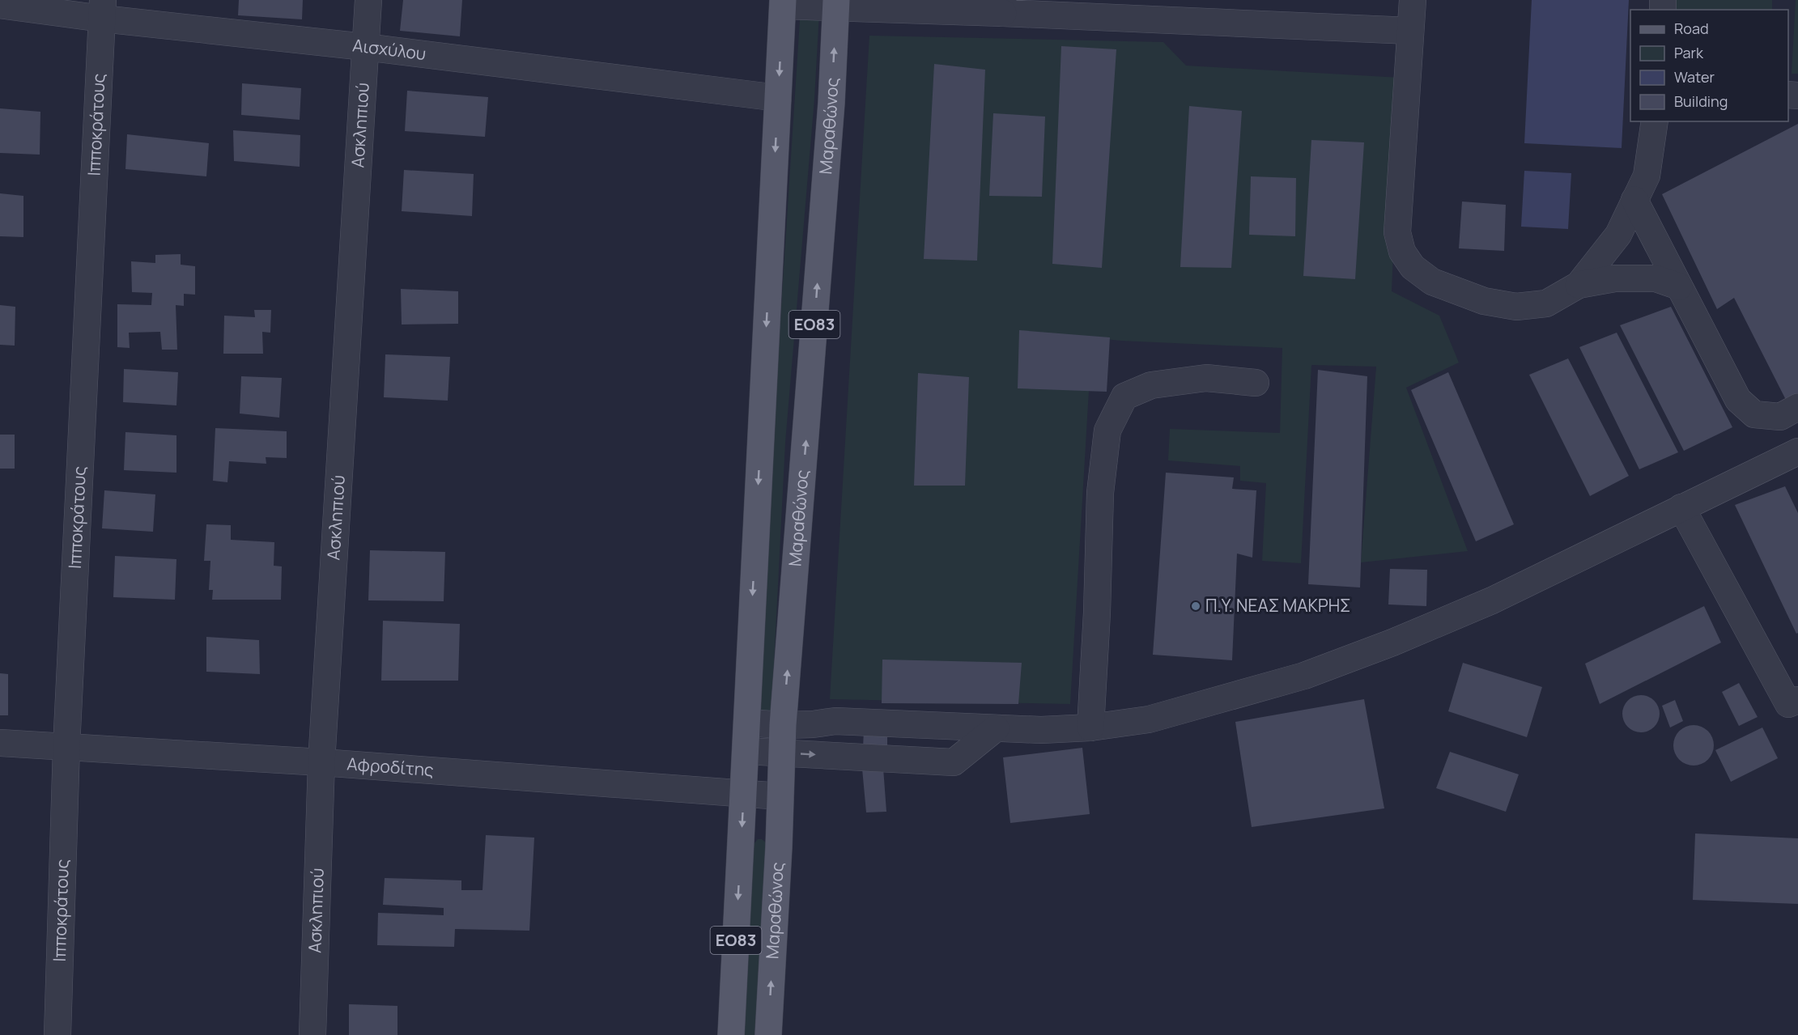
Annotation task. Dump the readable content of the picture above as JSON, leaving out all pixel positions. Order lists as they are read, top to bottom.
{
  "streets": {
    "main road": ["Μαραθώνος", "ΕΟ83"],
    "street": [
      "Αισχύλου",
      "Ιπποκράτους",
      "Ασκληπιού",
      "Αφροδίτης"
    ]
  },
  "crossings": [
    ["Αισχύλου", "Ιπποκράτους"],
    ["Αισχύλου", "Ασκληπιού"],
    ["Αισχύλου", "ΕΟ83"],
    ["Ιπποκράτους", "Αφροδίτης"],
    ["Ασκληπιού", "Αφροδίτης"],
    ["Μαραθώνος", "Αφροδίτης"],
    ["ΕΟ83", "Αφροδίτης"]
  ],
  "places": ["Π.Υ. ΝΕΑΣ ΜΑΚΡΗΣ"],
  "legend": [
    "Road",
    "Park",
    "Water",
    "Building"
  ]
}
